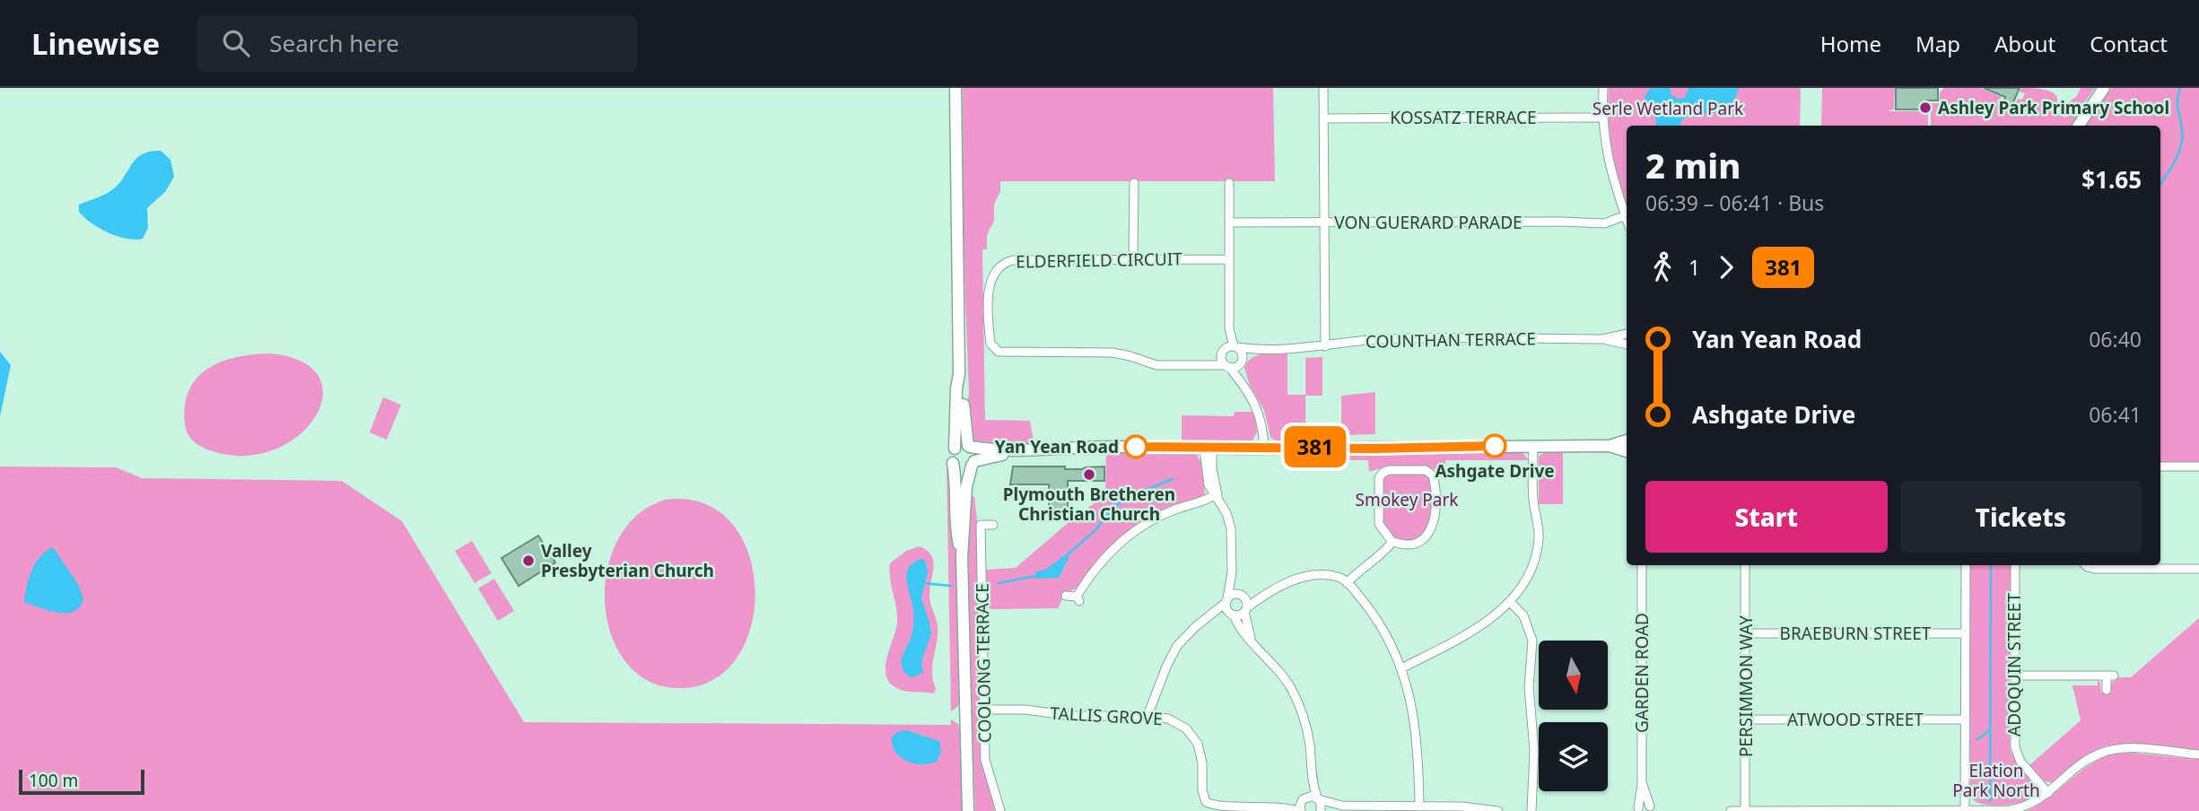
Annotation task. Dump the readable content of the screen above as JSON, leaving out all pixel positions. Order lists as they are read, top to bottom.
{
  "streets": {
    "street": [
      "KOSSATZ TERRACE",
      "VON GUERARD PARADE",
      "ELDERFIELD CIRCUIT",
      "COUNTHAN TERRACE",
      "BRAEBURN STREET",
      "COOLONG TERRACE",
      "ADOQUIN STREET",
      "GARDEN ROAD",
      "PERSIMMON WAY",
      "TALLIS GROVE",
      "ATWOOD STREET"
    ]
  },
  "crossings": [
    ["ELDERFIELD CIRCUIT", "COUNTHAN TERRACE"],
    ["BRAEBURN STREET", "PERSIMMON WAY"],
    ["COOLONG TERRACE", "TALLIS GROVE"],
    ["PERSIMMON WAY", "ATWOOD STREET"]
  ],
  "parks": ["Serle Wetland Park", "Smokey Park", "Elation Park North"],
  "places": [
    "Ashley Park Primary School",
    "Ashgate Drive",
    "Yan Yean Road",
    "Plymouth Bretheren Christian Church",
    "Valley Presbyterian Church"
  ],
  "lines": ["bus line 381"],
  "scale_bar": "100 m",
  "north": "bottom",
  "page": {
    "header": "Linewise",
    "search": "Search here",
    "nav": [
      "Home",
      "Map",
      "About",
      "Contact"
    ],
    "on_map": "381",
    "heading": ["2 min", "06:39 – 06:41 · Bus", "$1.65"],
    "legs": ["1", "381"],
    "list": [
      {
        "name": "Yan Yean Road",
        "value": "06:40"
      },
      {
        "name": "Ashgate Drive",
        "value": "06:41"
      }
    ],
    "buttons": ["Start", "Tickets"],
    "scale": "100 m"
  }
}
